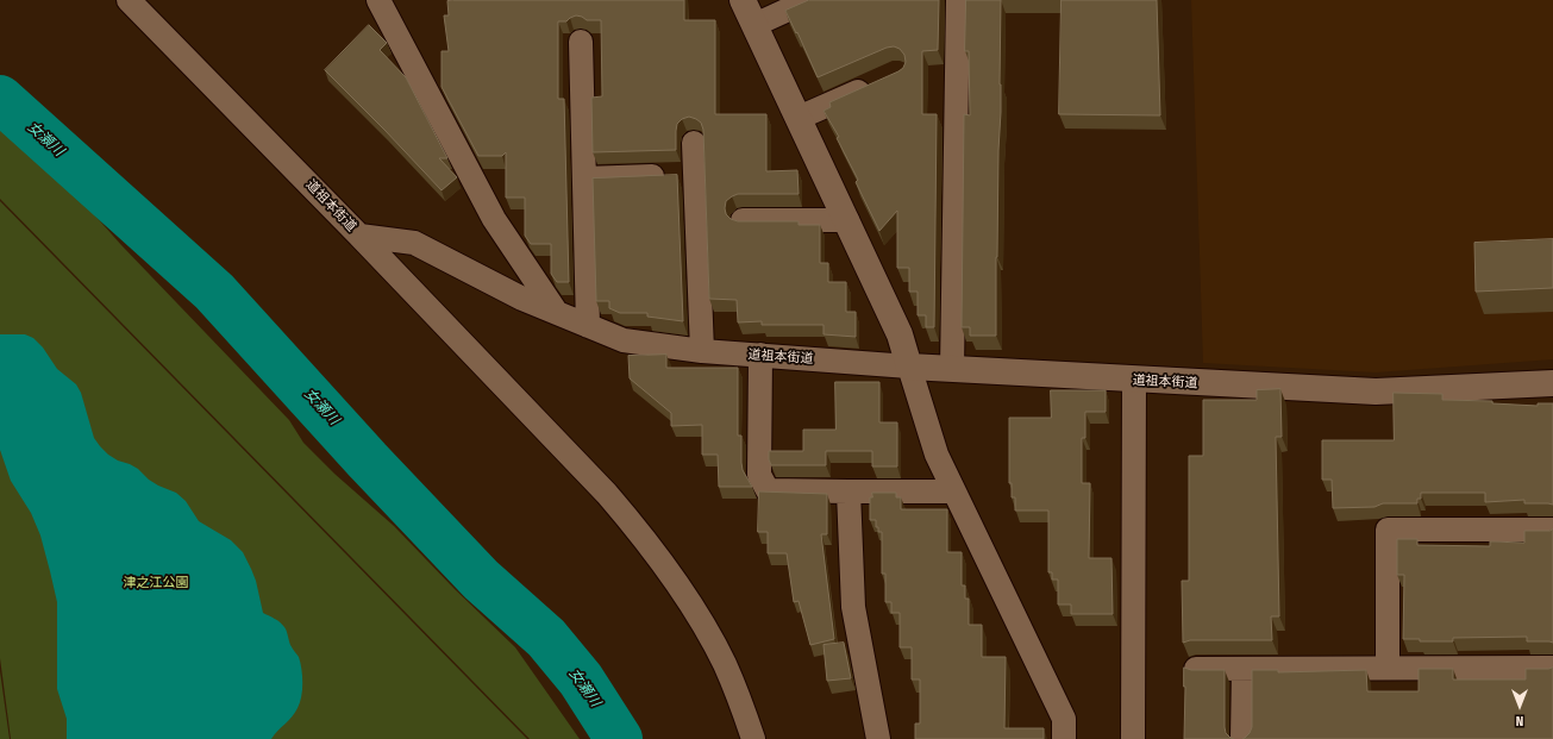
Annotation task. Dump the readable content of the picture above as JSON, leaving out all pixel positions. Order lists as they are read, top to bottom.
{
  "streets": {
    "street": ["道祖本街道"]
  },
  "water": ["女瀬川"],
  "parks": ["津之江公園"],
  "north": "bottom"
}
